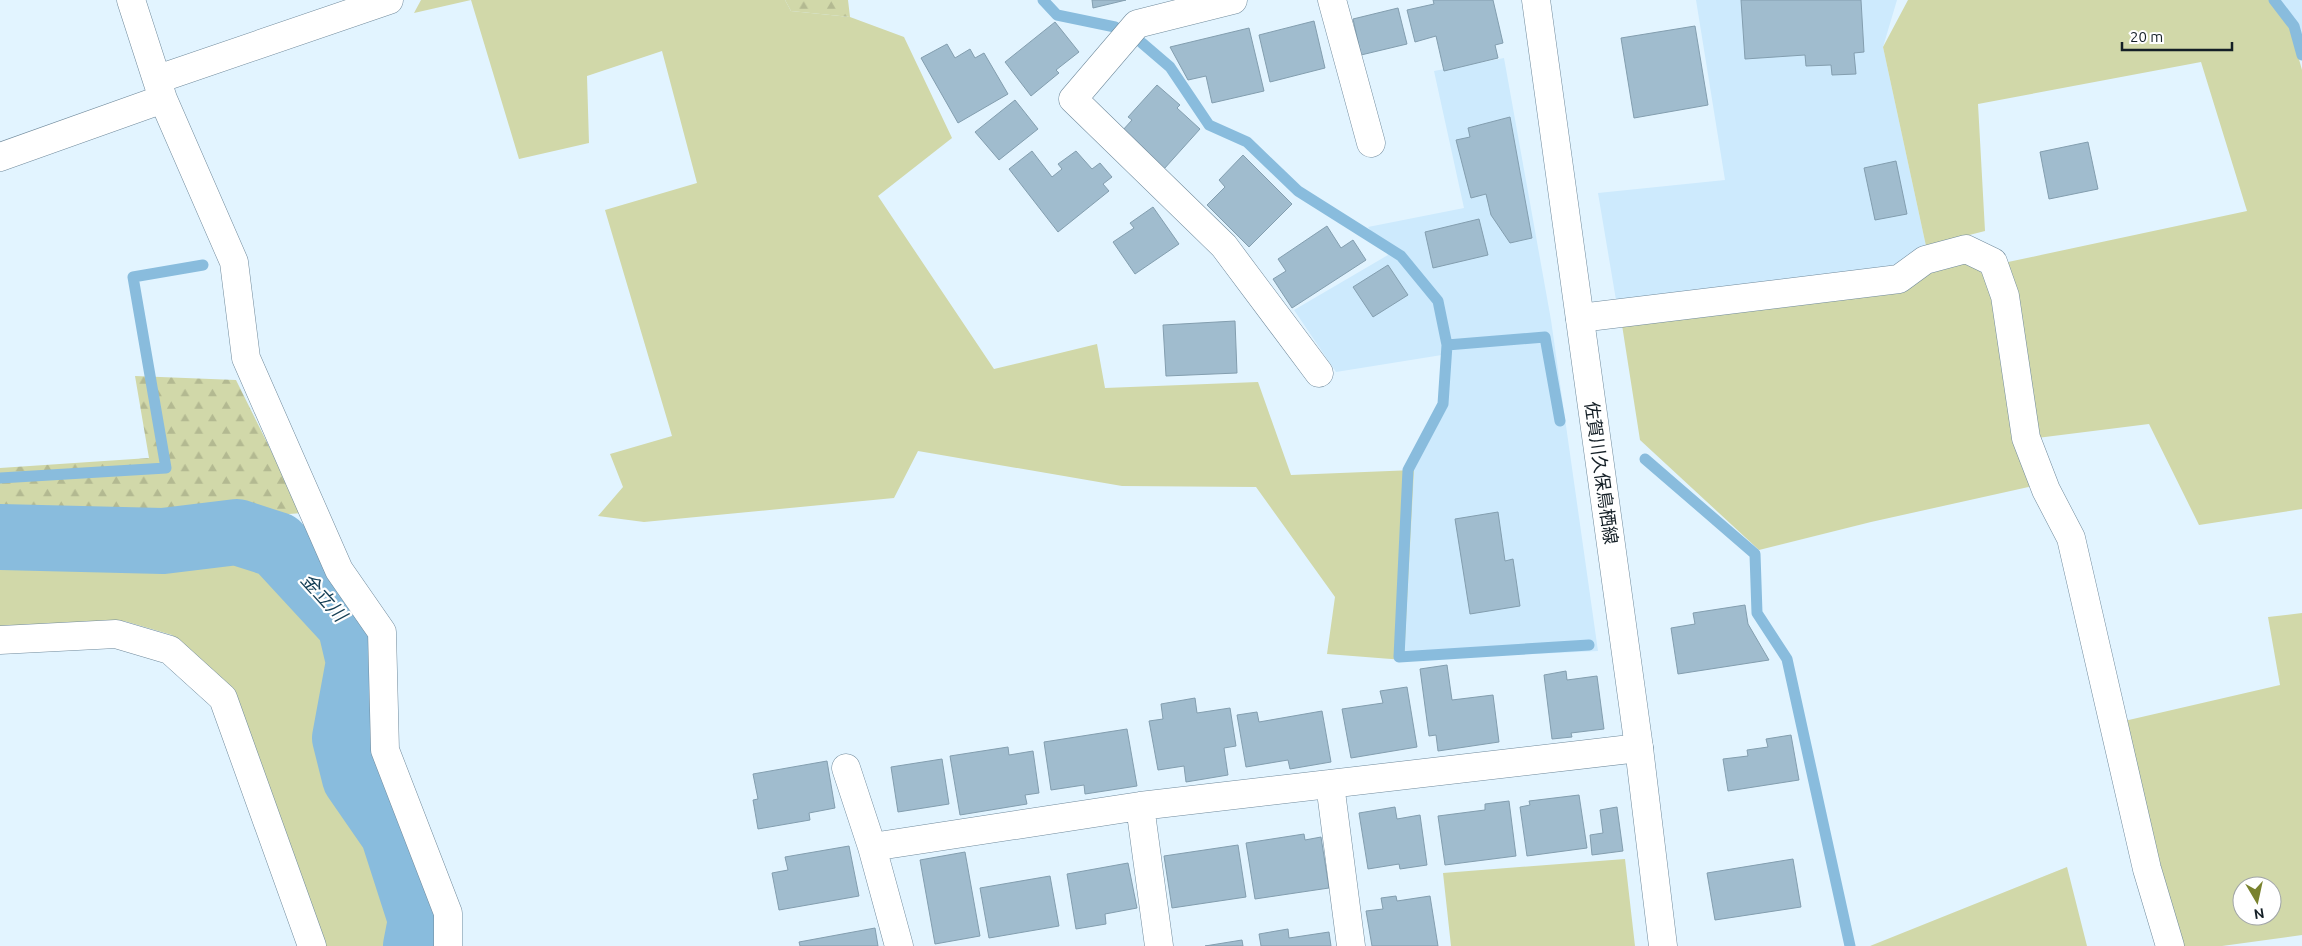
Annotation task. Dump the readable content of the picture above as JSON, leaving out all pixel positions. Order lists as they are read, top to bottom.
{
  "streets": {
    "street": ["佐賀川久保鳥栖線"]
  },
  "water": ["金立川"],
  "scale_bar": "20 m",
  "north": "bottom"
}
